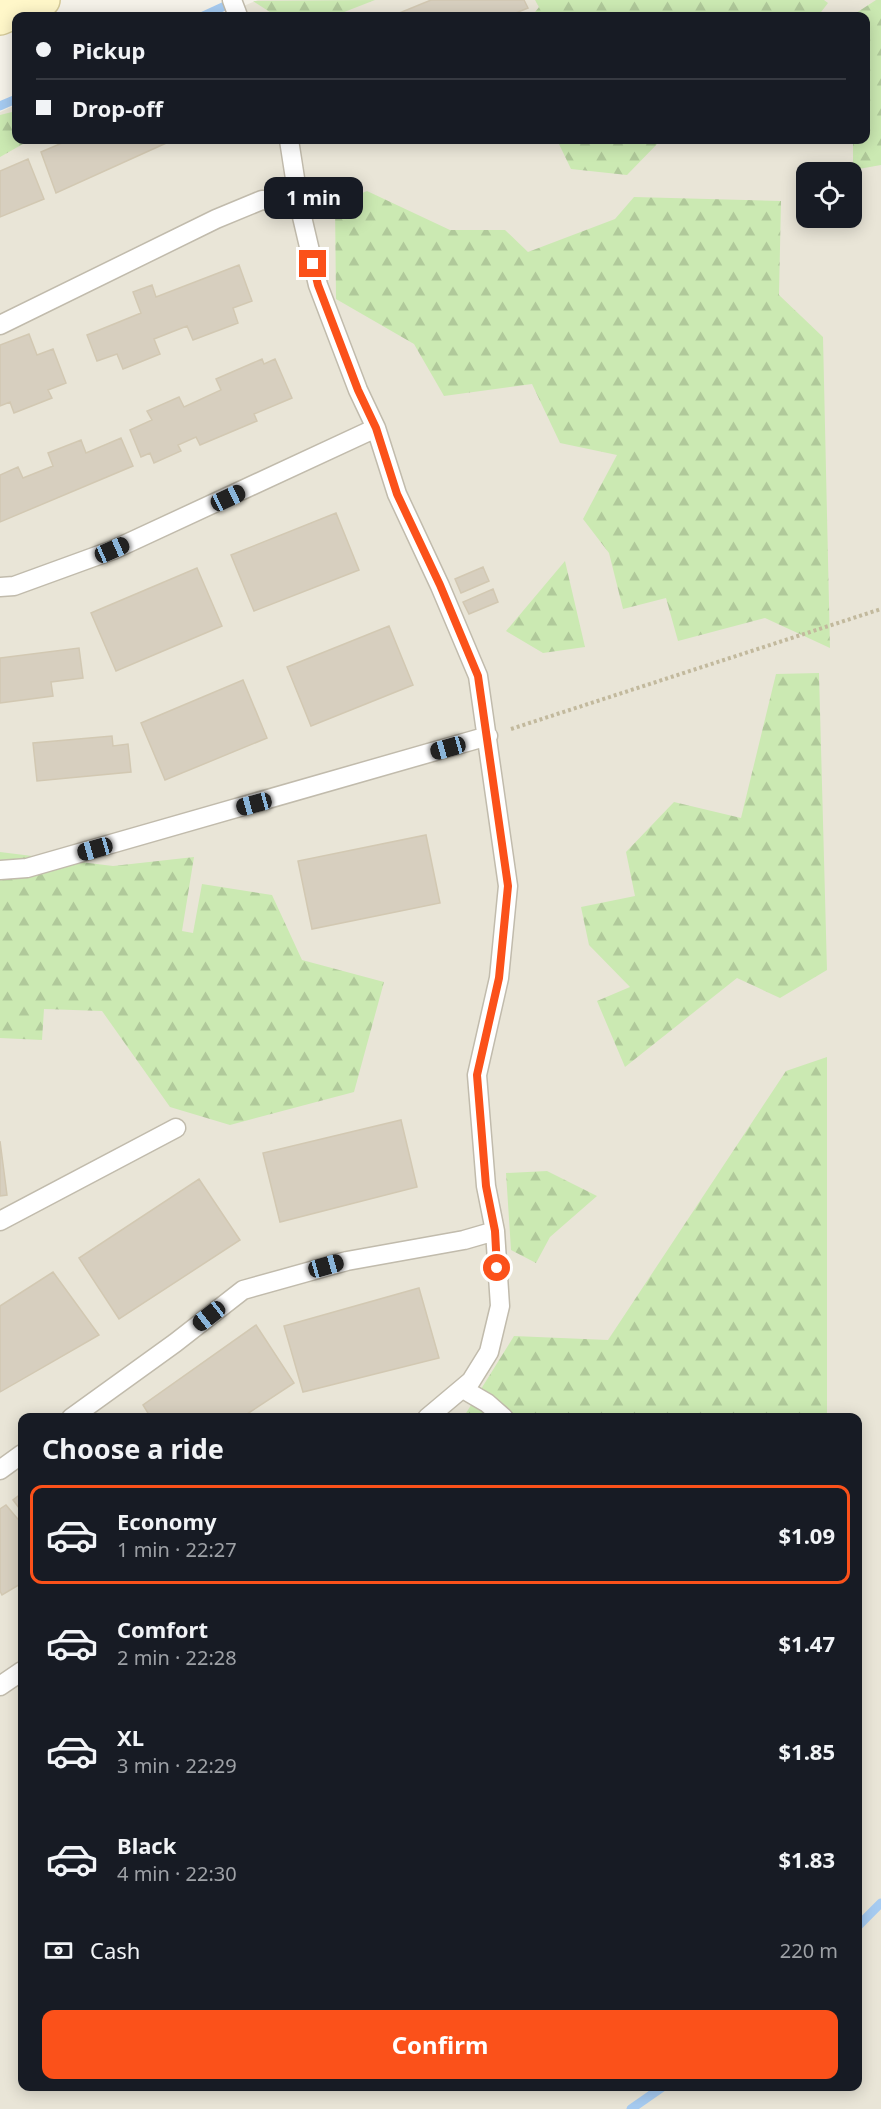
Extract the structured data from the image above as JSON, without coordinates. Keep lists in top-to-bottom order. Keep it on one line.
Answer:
{"page":{"banner":["Pickup","Drop-off"],"bubble":"1 min","heading":"Choose a ride","list":[{"name":"Economy","note":"1 min · 22:27","value":"$1.09"},{"name":"Comfort","note":"2 min · 22:28","value":"$1.47"},{"name":"XL","note":"3 min · 22:29","value":"$1.85"},{"name":"Black","note":"4 min · 22:30","value":"$1.83"}],"pay":["Cash","220 m"],"buttons":"Confirm"}}
